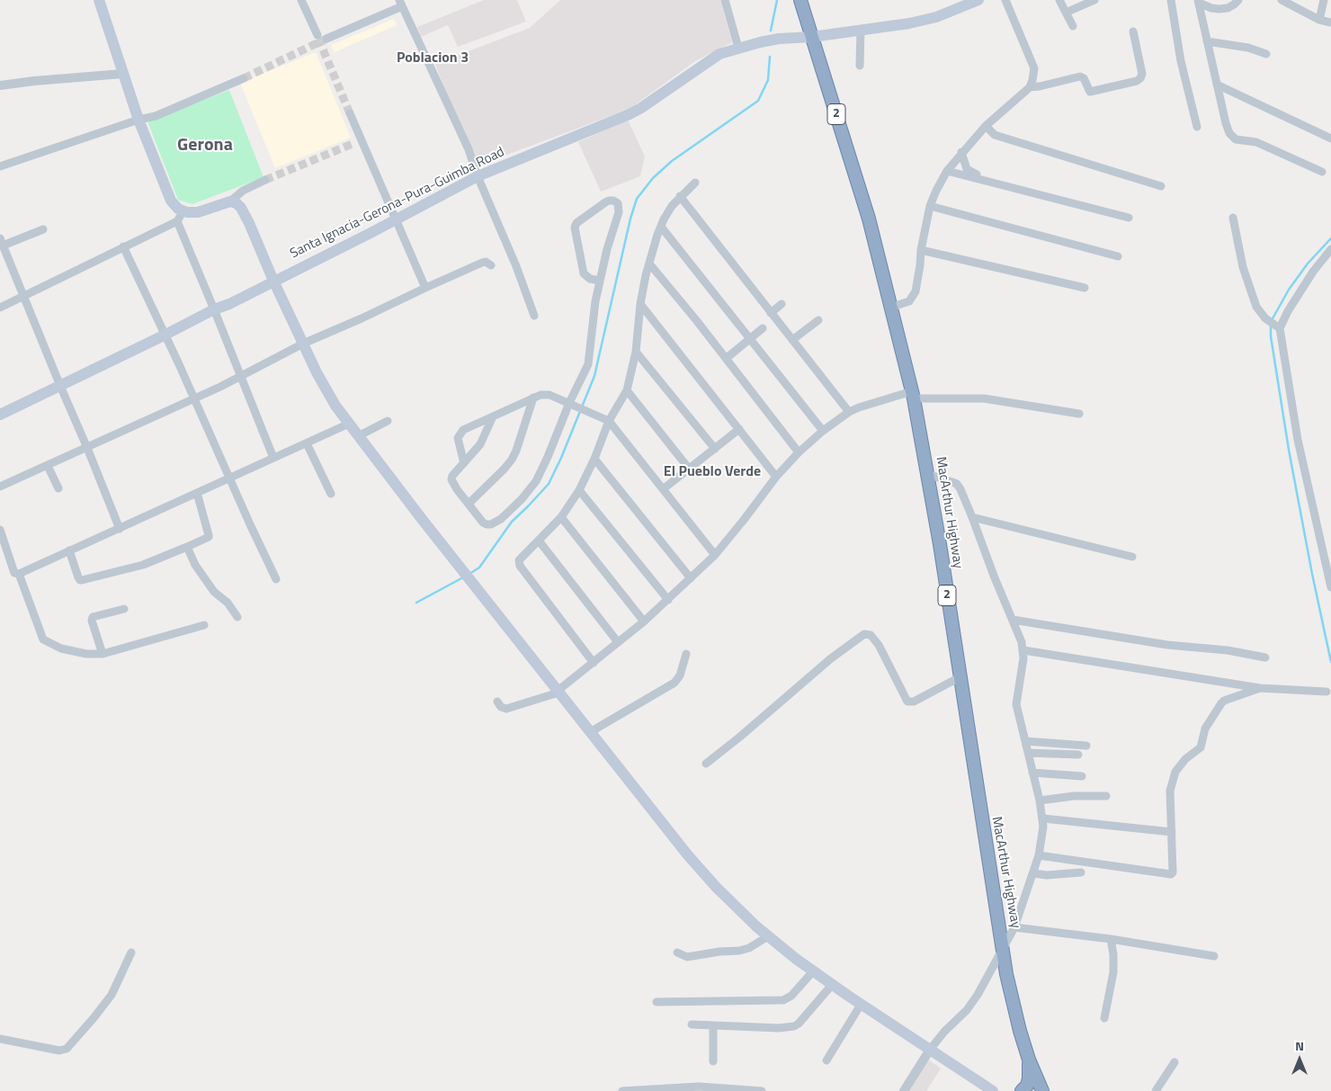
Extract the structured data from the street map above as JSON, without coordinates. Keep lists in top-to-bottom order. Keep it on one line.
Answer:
{"streets":{"highway":["2","MacArthur Highway"],"main road":["Santa Ignacia-Gerona-Pura-Guimba Road"]},"crossings":[["Santa Ignacia-Gerona-Pura-Guimba Road","MacArthur Highway"]],"districts":["Poblacion 3","Gerona","El Pueblo Verde"],"north":"top"}
